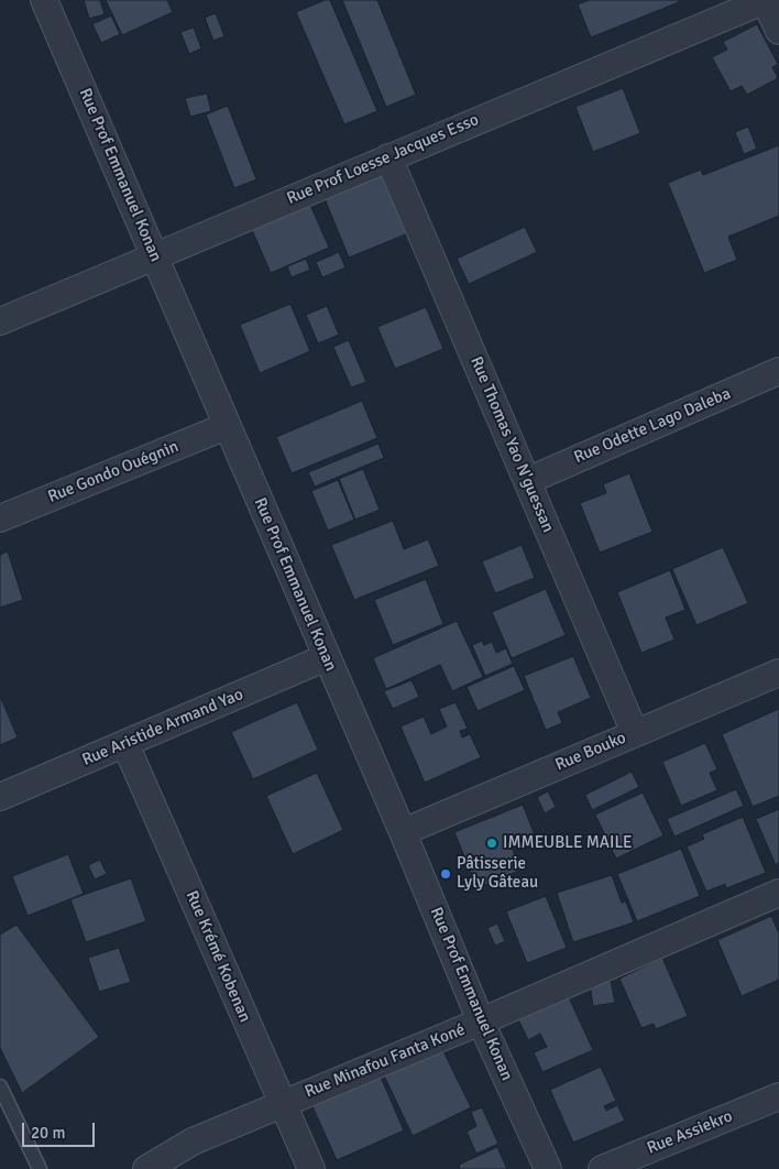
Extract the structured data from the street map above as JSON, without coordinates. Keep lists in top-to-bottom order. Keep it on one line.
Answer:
{"streets":{"street":["Rue Prof Loesse Jacques Esso","Rue Prof Emmanuel Konan","Rue Odette Lago Daleba","Rue Thomas Yao N'guessan","Rue Gondo Ouégnin","Rue Aristide Armand Yao","Rue Bouko","Rue Krémé Kobenan","Rue Minafou Fanta Koné","Rue Assiekro"]},"crossings":[["Rue Prof Loesse Jacques Esso","Rue Prof Emmanuel Konan"],["Rue Prof Loesse Jacques Esso","Rue Thomas Yao N'guessan"],["Rue Prof Emmanuel Konan","Rue Gondo Ouégnin"],["Rue Prof Emmanuel Konan","Rue Aristide Armand Yao"],["Rue Prof Emmanuel Konan","Rue Bouko"],["Rue Prof Emmanuel Konan","Rue Minafou Fanta Koné"],["Rue Odette Lago Daleba","Rue Thomas Yao N'guessan"],["Rue Thomas Yao N'guessan","Rue Bouko"],["Rue Aristide Armand Yao","Rue Krémé Kobenan"],["Rue Krémé Kobenan","Rue Minafou Fanta Koné"]],"places":["IMMEUBLE MAILE","Pâtisserie Lyly Gâteau"],"scale_bar":"20 m"}
